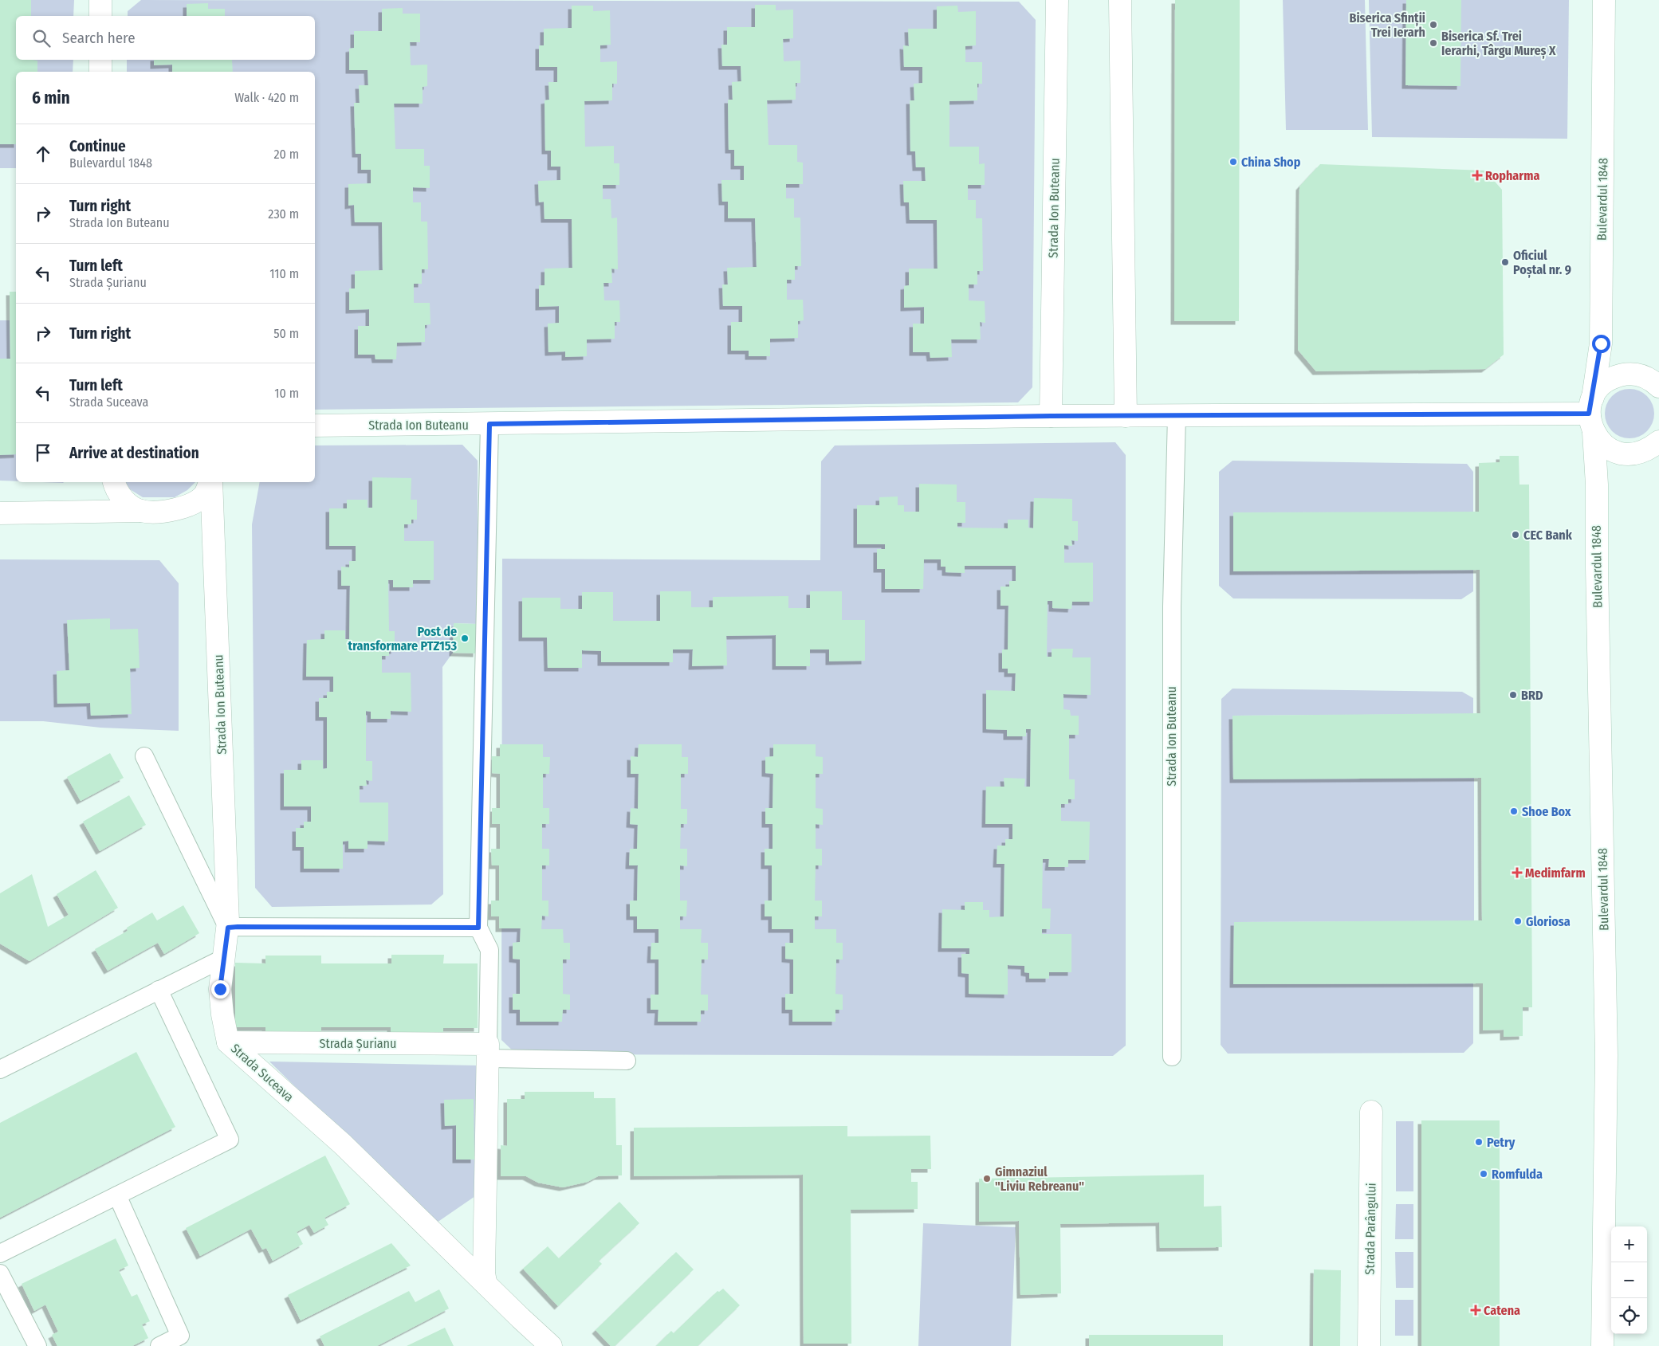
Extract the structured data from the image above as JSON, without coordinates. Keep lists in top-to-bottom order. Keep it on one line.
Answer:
{"streets":{"street":["Bulevardul 1848","Strada Ion Buteanu","Strada Șurianu","Strada Suceava","Strada Parângului"]},"crossings":[["Bulevardul 1848","Strada Ion Buteanu"],["Strada Ion Buteanu","Strada Suceava"],["Strada Șurianu","Strada Suceava"]],"places":{"other":["Biserica Sfinții Trei Ierarh","Biserica Sf. Trei Ierarhi, Târgu Mureș X","China Shop","Oficiul Poștal nr. 9","CEC Bank","Post de transformare PTZ153","BRD","Shoe Box","Gloriosa","Petry","Romfulda","Gimnaziul \"Liviu Rebreanu\""],"health":["Ropharma","Medimfarm","Catena"]},"page":{"search":"Search here","heading":["6 min","Walk · 420 m"],"list":[["Continue","Bulevardul 1848","20 m"],["Turn right","Strada Ion Buteanu","230 m"],["Turn left","Strada Șurianu","110 m"],["Turn right","50 m"],["Turn left","Strada Suceava","10 m"],"Arrive at destination"],"map_buttons":["+","−"]}}
